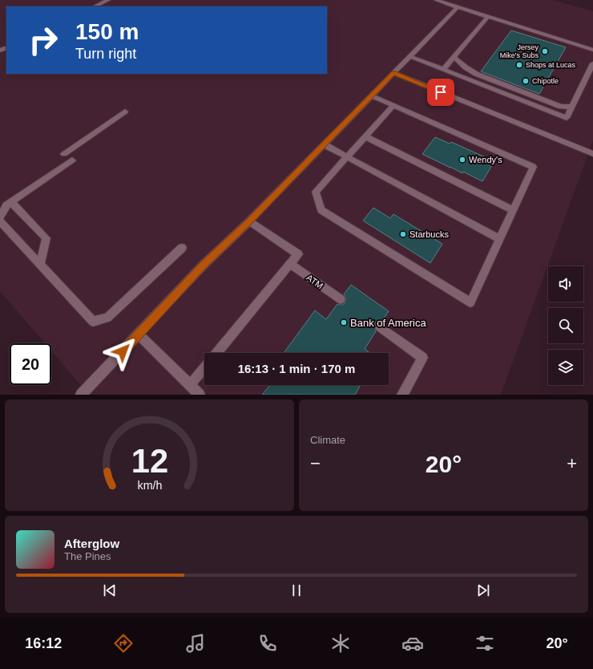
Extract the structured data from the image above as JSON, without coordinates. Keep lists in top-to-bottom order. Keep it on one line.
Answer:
{"streets":{"lane":["ATM"]},"places":["Jersey Mike's Subs","Shops at Lucas","Chipotle","Wendy's","Starbucks","Bank of America"],"page":{"turn":["150 m","Turn right"],"limit":"20","trip":"16:13 · 1 min · 170 m","tile":"Climate","heat":["−","20°","+"],"song":["Afterglow","The Pines"],"tabs":["16:12","20°"],"gauge":["12","km/h"]}}
